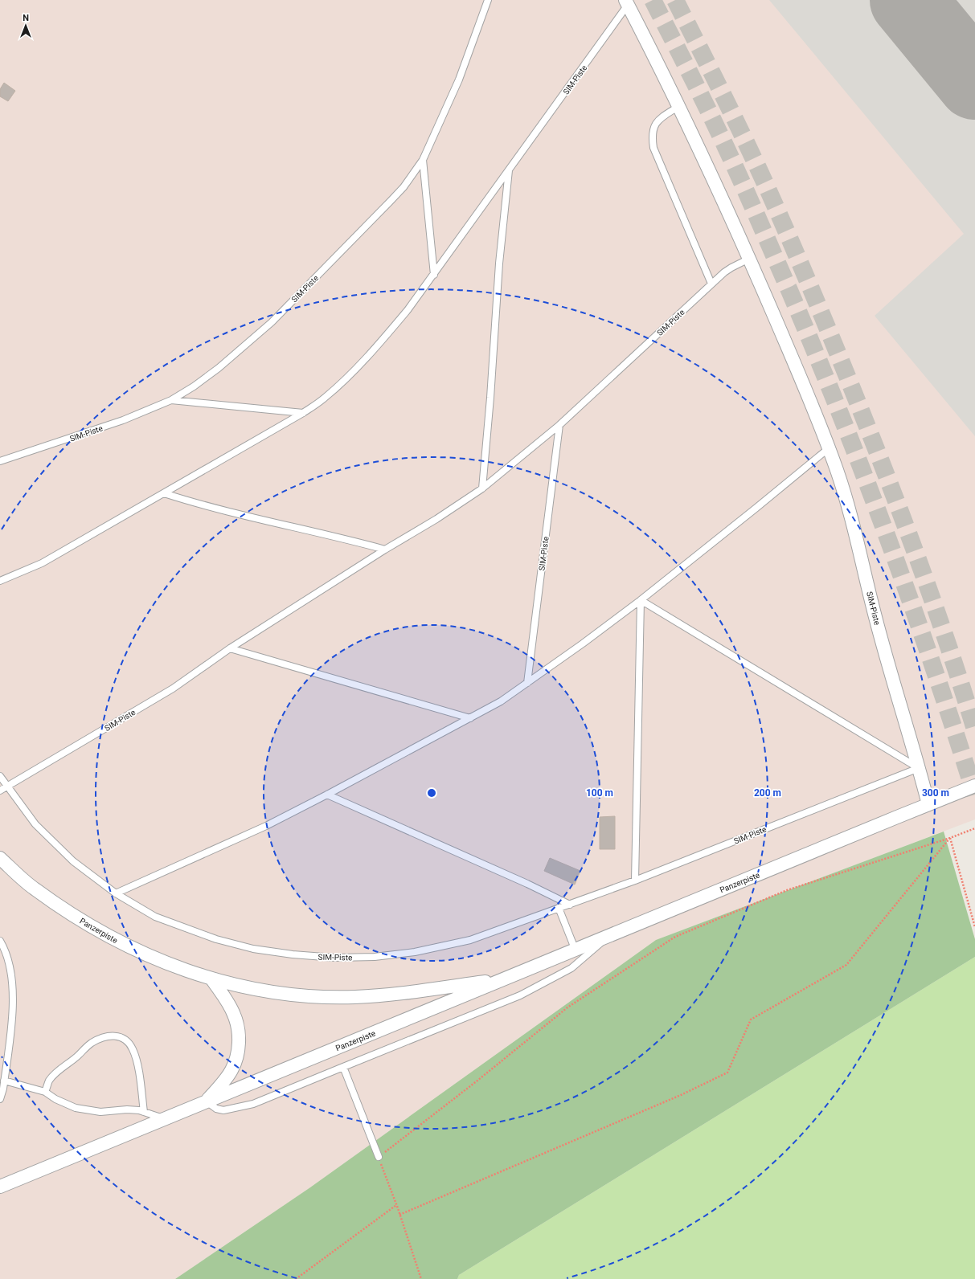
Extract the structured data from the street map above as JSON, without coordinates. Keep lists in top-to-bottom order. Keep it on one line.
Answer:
{"streets":{"street":["SIM-Piste","Panzerpiste"]},"crossings":[["SIM-Piste","Panzerpiste"]],"north":"top","rings":["100 m","200 m","300 m"]}
